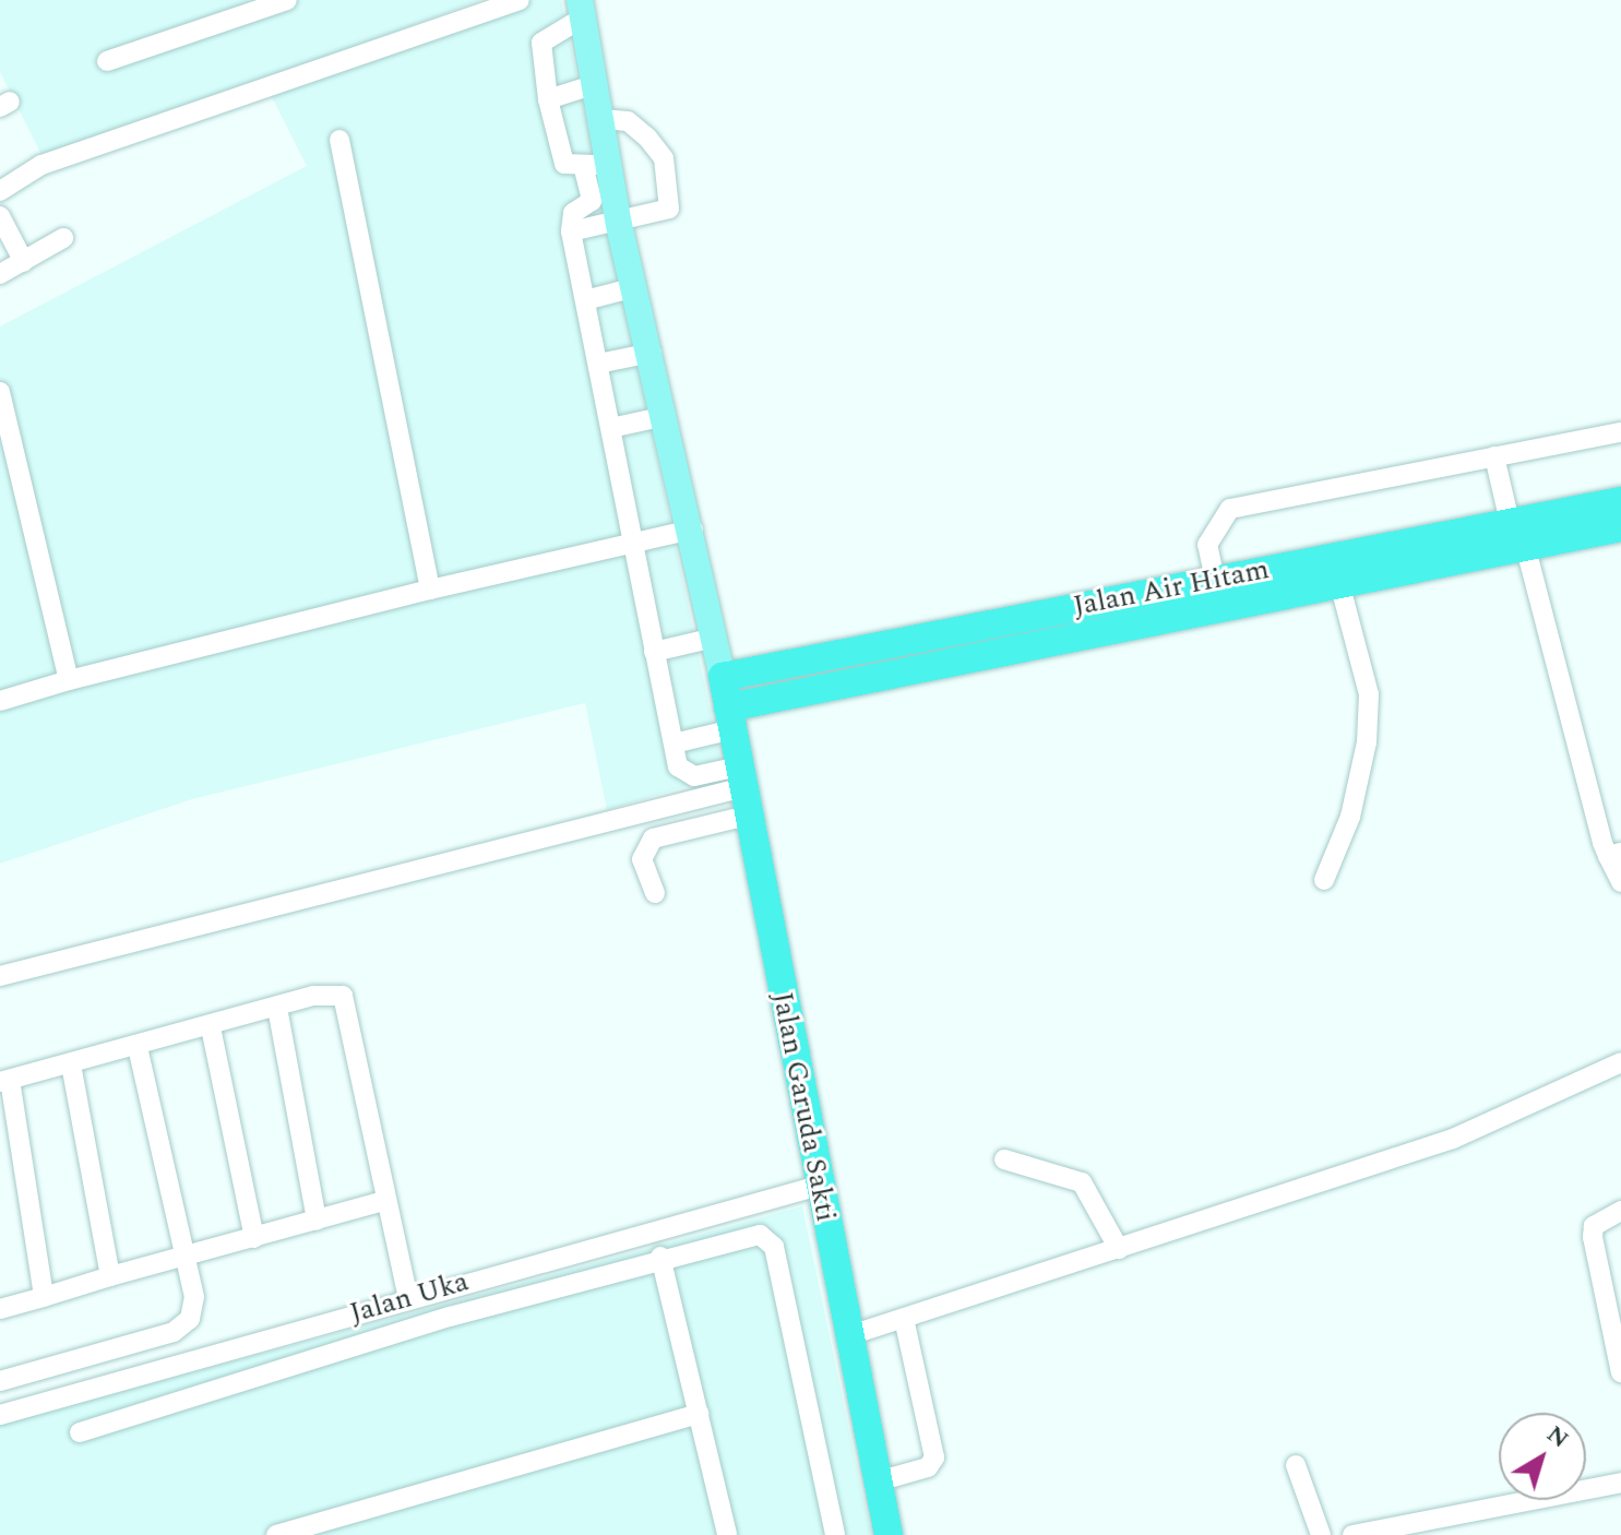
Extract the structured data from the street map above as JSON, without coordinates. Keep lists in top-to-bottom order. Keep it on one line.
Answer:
{"streets":{"highway":["Jalan Air Hitam","Jalan Garuda Sakti"],"street":["Jalan Uka"]},"crossings":[["Jalan Air Hitam","Jalan Garuda Sakti"],["Jalan Garuda Sakti","Jalan Uka"]],"north":"top right"}
